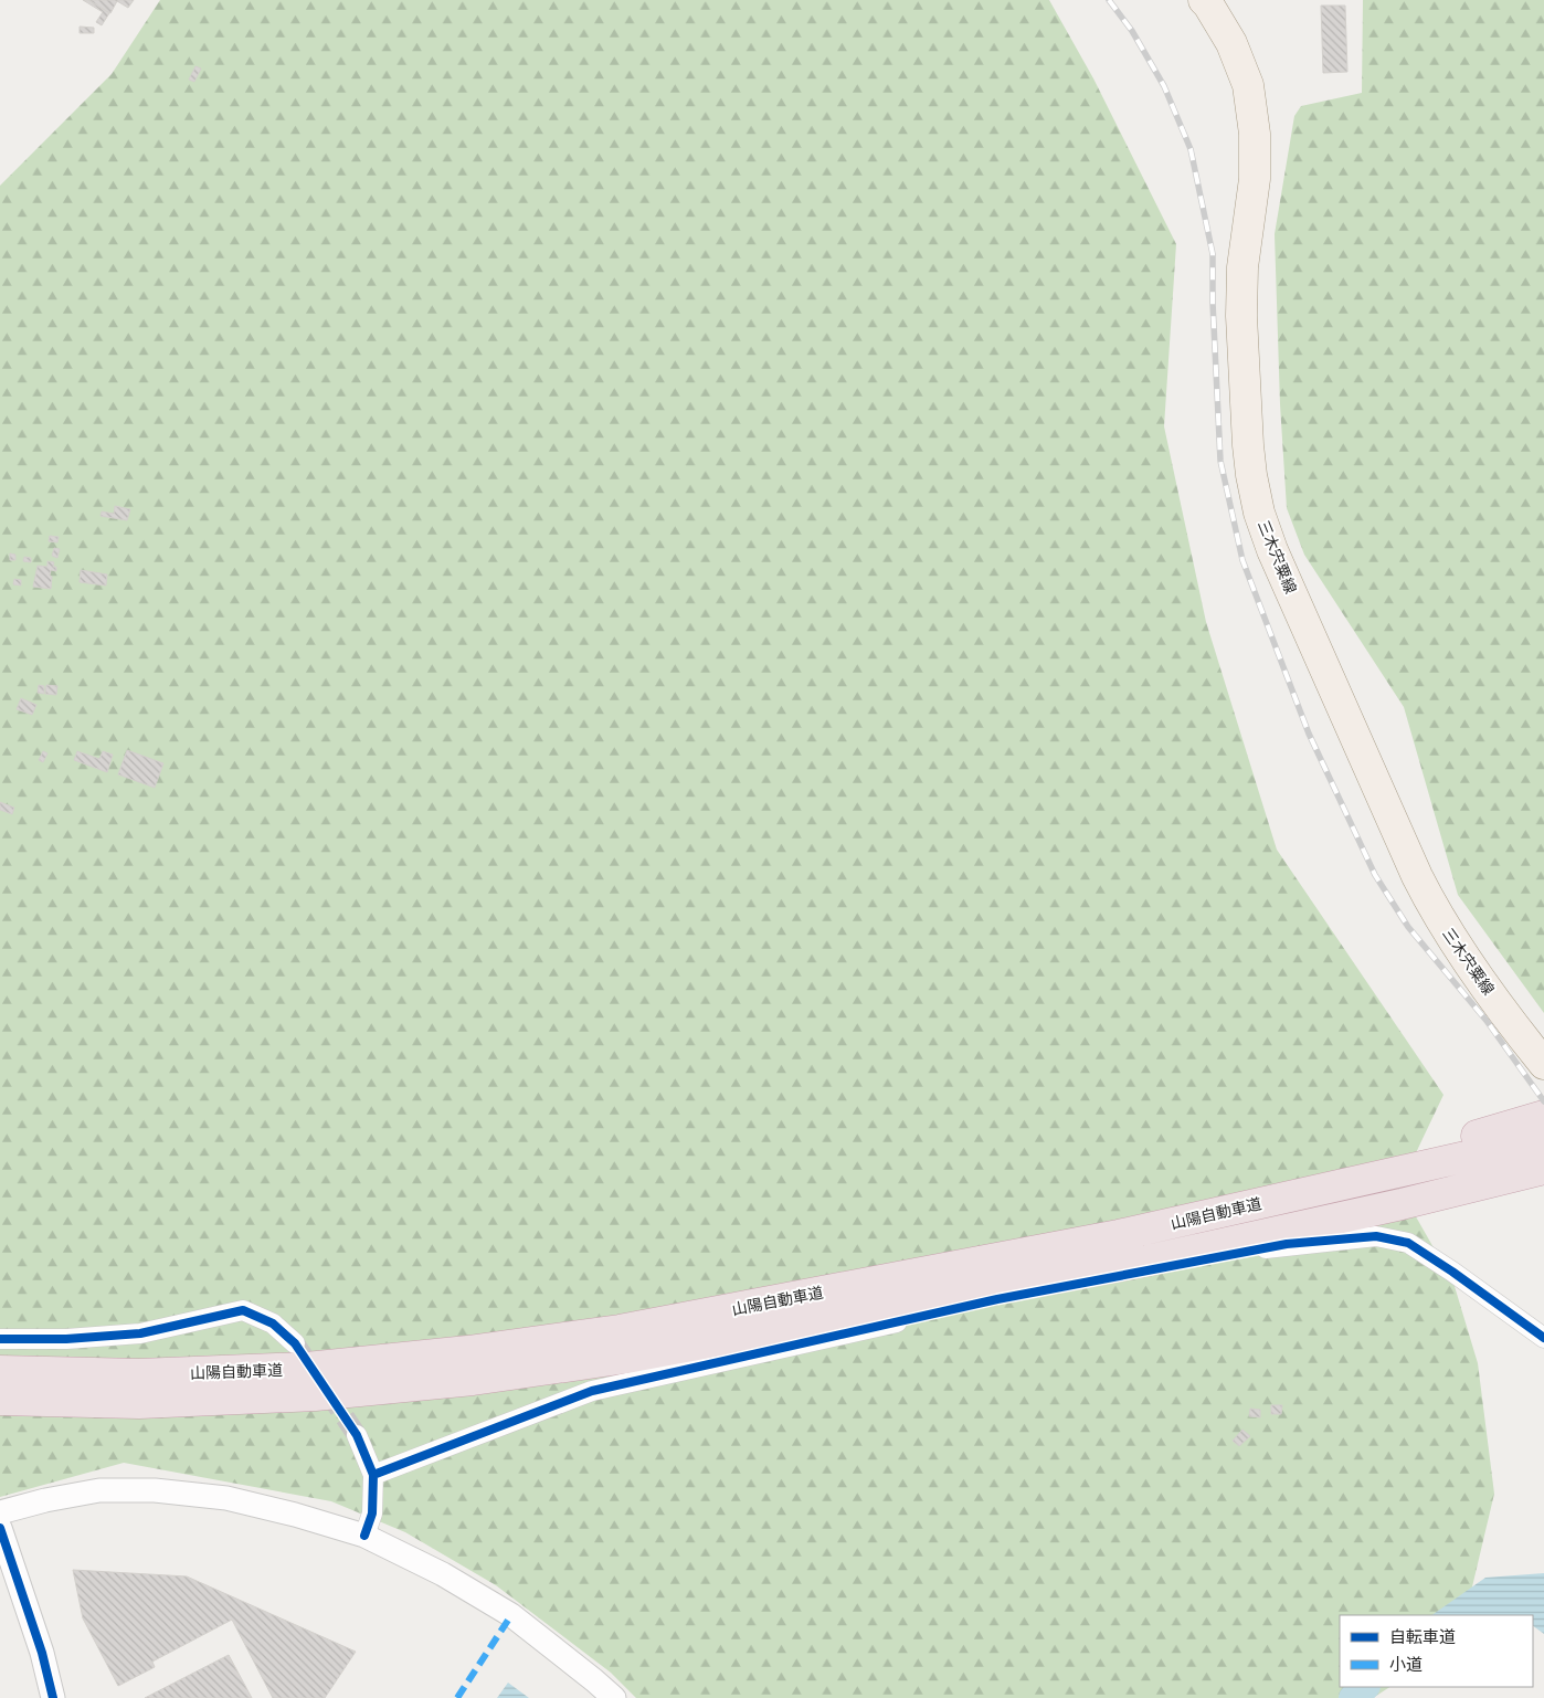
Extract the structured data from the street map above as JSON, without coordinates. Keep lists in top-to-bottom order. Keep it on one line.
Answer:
{"streets":{"highway":["山陽自動車道"],"main road":["三木宍粟線"]},"legend":["自転車道","小道"]}
